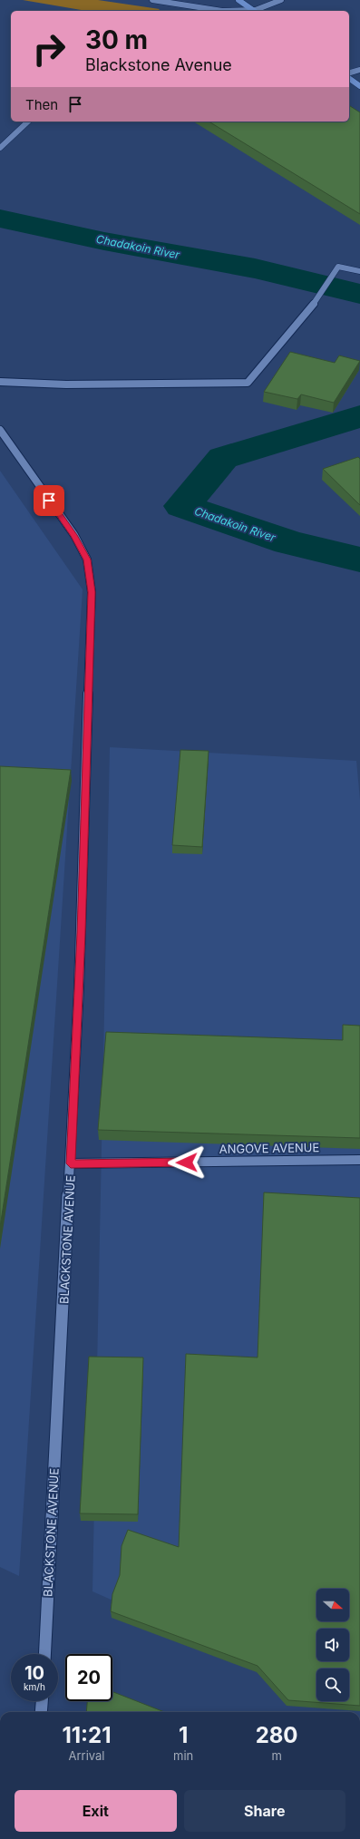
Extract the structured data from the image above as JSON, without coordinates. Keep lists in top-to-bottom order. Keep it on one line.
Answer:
{"streets":{"street":["ANGOVE AVENUE","BLACKSTONE AVENUE"]},"crossings":[["ANGOVE AVENUE","BLACKSTONE AVENUE"]],"water":["Chadakoin River"],"north":"right","page":{"turn":["30 m","Blackstone Avenue"],"then":"Then","speed":"10 km/h","limit":"20","eta":["11:21","Arrival","1","min","280","m"],"buttons":["Exit","Share"]}}
